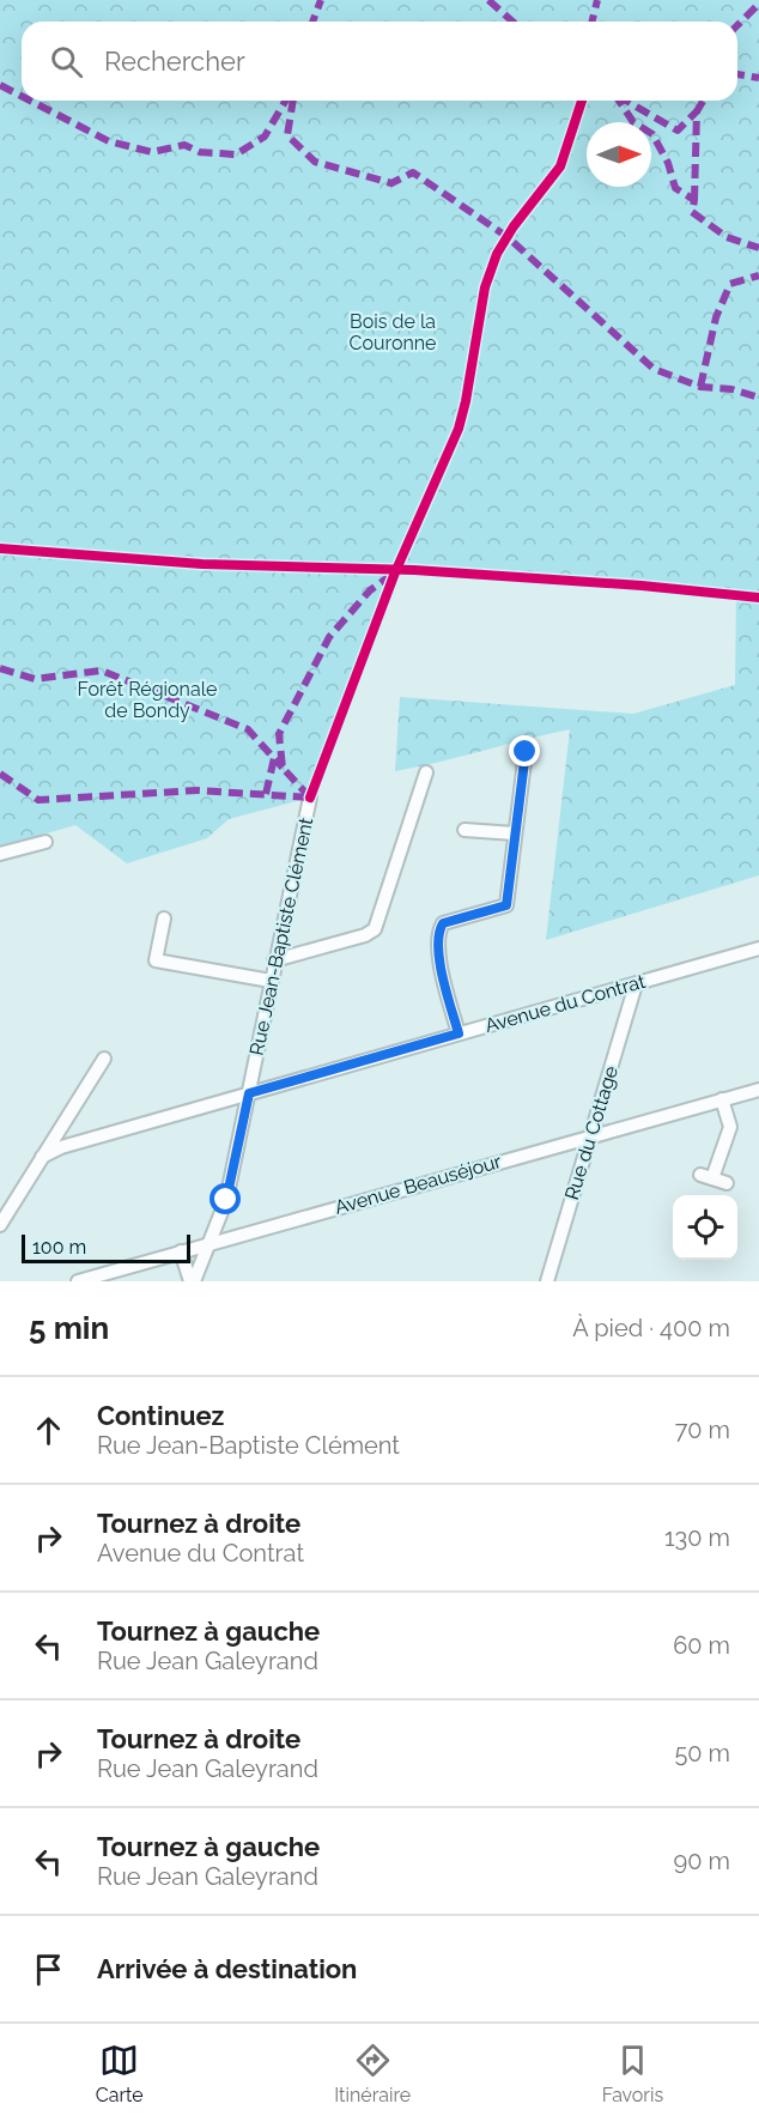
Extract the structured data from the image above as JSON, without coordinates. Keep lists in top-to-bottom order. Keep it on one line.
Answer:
{"streets":{"street":["Rue Jean-Baptiste Clément","Avenue du Contrat","Rue du Cottage","Avenue Beauséjour"]},"crossings":[["Rue Jean-Baptiste Clément","Avenue du Contrat"],["Rue Jean-Baptiste Clément","Avenue Beauséjour"],["Avenue du Contrat","Rue du Cottage"],["Rue du Cottage","Avenue Beauséjour"]],"parks":["Bois de la Couronne","Forêt Régionale de Bondy"],"scale_bar":"100 m","north":"right","page":{"search":"Rechercher","scale":"100 m","heading":["5 min","À pied · 400 m"],"list":[["Continuez","Rue Jean-Baptiste Clément","70 m"],["Tournez à droite","Avenue du Contrat","130 m"],["Tournez à gauche","Rue Jean Galeyrand","60 m"],["Tournez à droite","Rue Jean Galeyrand","50 m"],["Tournez à gauche","Rue Jean Galeyrand","90 m"],"Arrivée à destination"],"nav":["Carte","Itinéraire","Favoris"]}}
